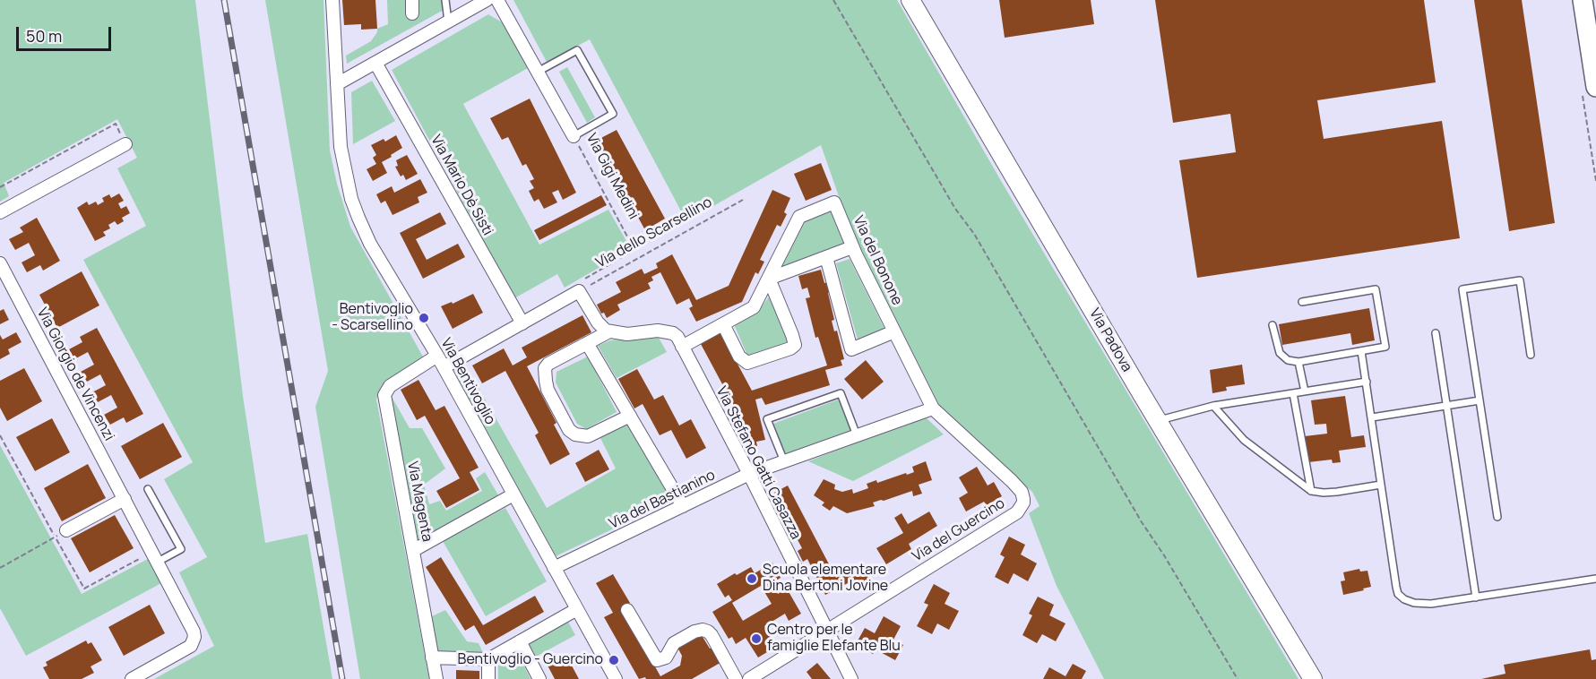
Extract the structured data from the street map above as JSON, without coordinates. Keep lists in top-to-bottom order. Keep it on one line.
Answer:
{"streets":{"main road":["Via Padova"],"street":["Via Gigi Medini","Via Mario Dè Sisti","Via del Bonone","Via Giorgio de Vincenzi","Via Bentivoglio","Via Stefano Gatti Casazza","Via del Bastianino","Via Magenta","Via del Guercino"],"path":["Via dello Scarsellino"]},"crossings":[["Via Gigi Medini","Via dello Scarsellino"],["Via del Bonone","Via del Bastianino"],["Via del Bonone","Via del Guercino"],["Via Bentivoglio","Via del Bastianino"],["Via Bentivoglio","Via Magenta"],["Via Stefano Gatti Casazza","Via del Bastianino"],["Via Stefano Gatti Casazza","Via del Guercino"]],"places":["Bentivoglio - Scarsellino","Scuola elementare Dina Bertoni Jovine","Centro per le famiglie Elefante Blu","Bentivoglio - Guercino"],"scale_bar":"50 m"}
